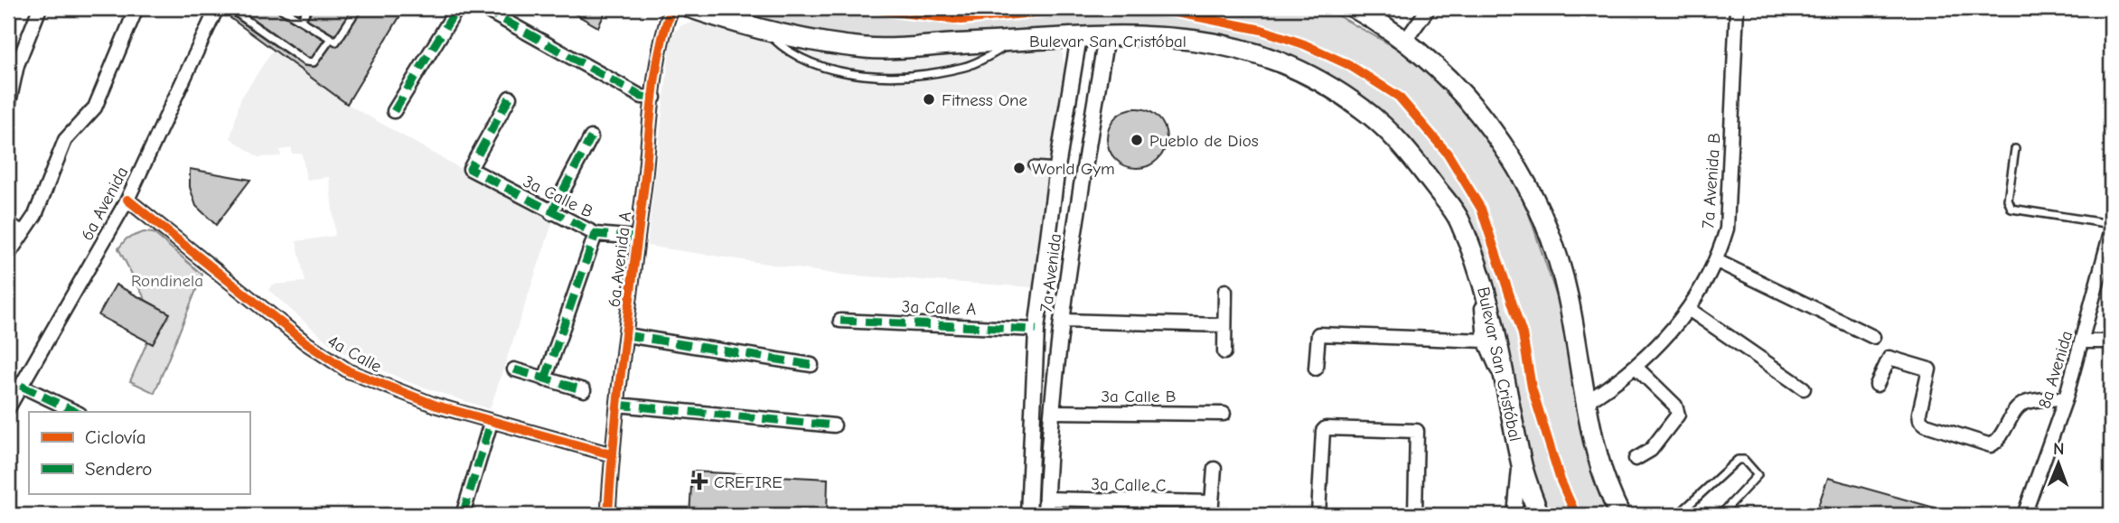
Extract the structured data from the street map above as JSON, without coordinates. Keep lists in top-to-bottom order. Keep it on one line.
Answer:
{"streets":{"main road":["Bulevar San Cristóbal"],"street":["7a Avenida B","3a Calle B","6a Avenida","6a Avenida A","7a Avenida","3a Calle A","4a Calle","8a Avenida","3a Calle C"]},"crossings":[["Bulevar San Cristóbal","7a Avenida"],["3a Calle B","6a Avenida A"],["3a Calle B","7a Avenida"],["6a Avenida","4a Calle"],["6a Avenida A","4a Calle"],["7a Avenida","3a Calle A"],["7a Avenida","3a Calle C"]],"parks":["Rondinela"],"places":{"other":["Fitness One","Pueblo de Dios","World Gym"],"health":["CREFIRE"]},"legend":["Ciclovía","Sendero"],"north":"top"}
